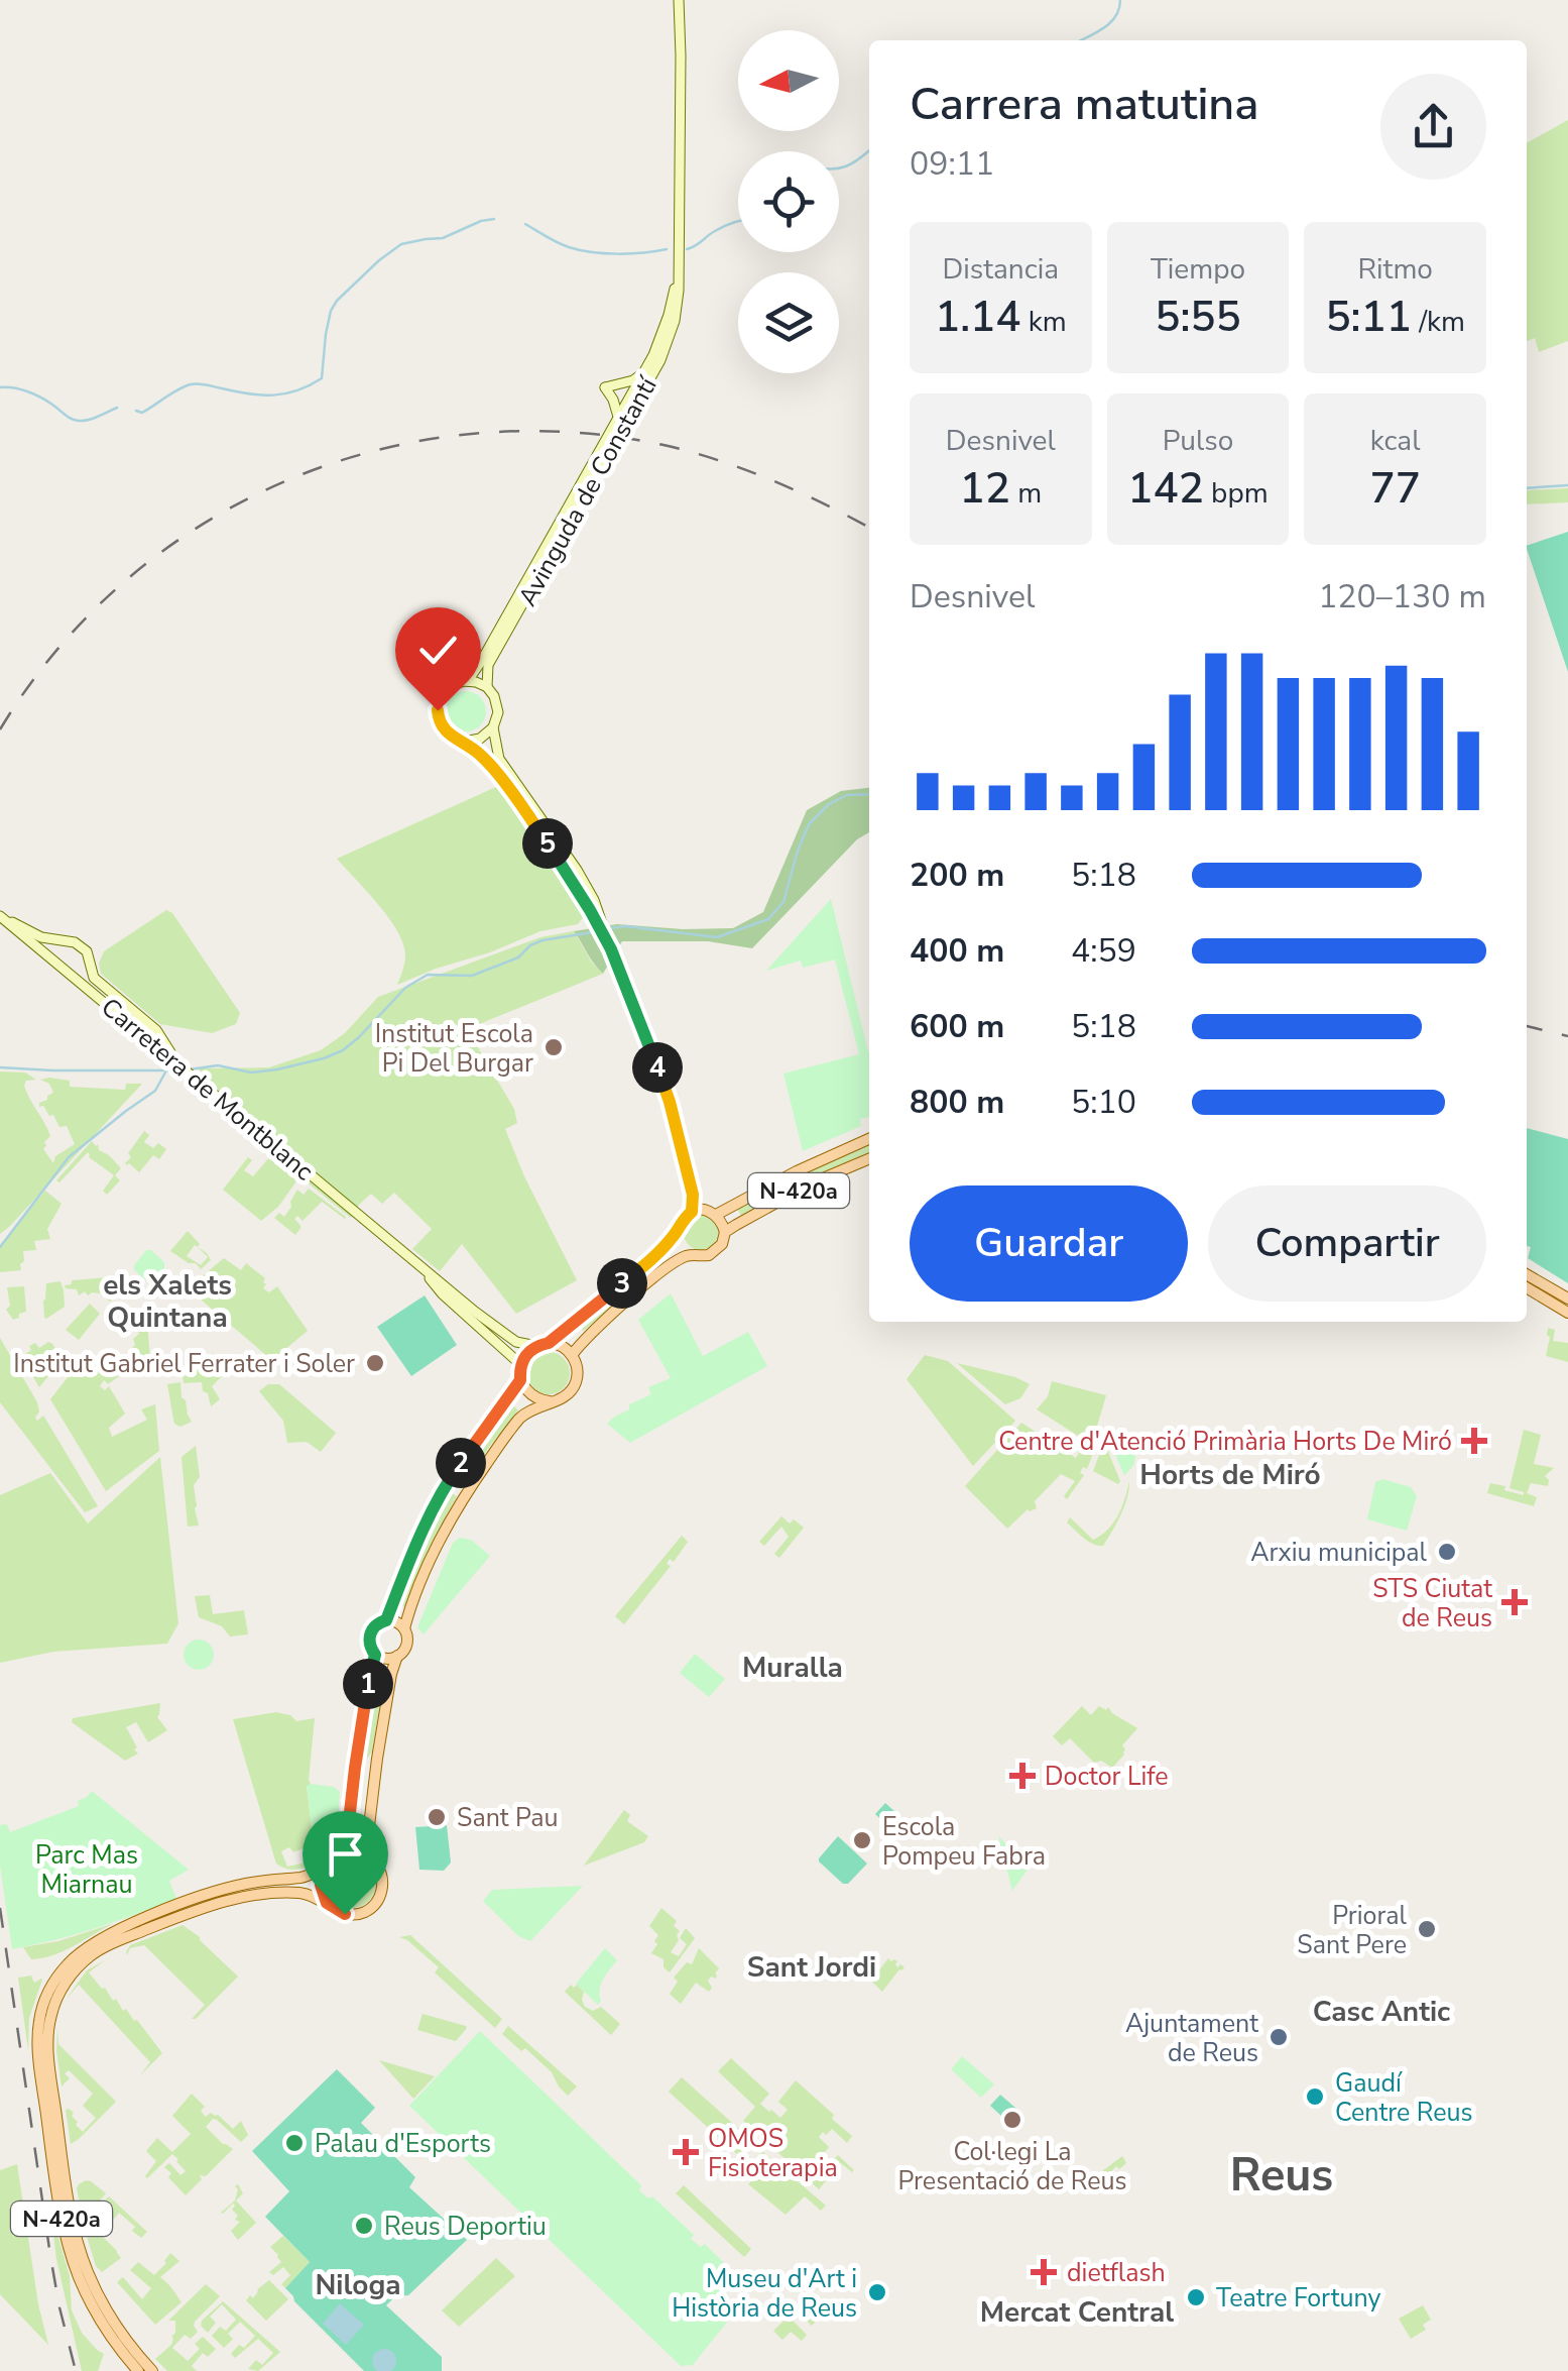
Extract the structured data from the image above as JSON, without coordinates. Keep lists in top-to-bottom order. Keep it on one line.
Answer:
{"streets":{"main road":["Avinguda de Constantí","Carretera de Montblanc","N-420a"]},"districts":["els Xalets Quintana","Horts de Miró","Muralla","Sant Jordi","Casc Antic","Reus","Niloga","Mercat Central"],"parks":["Parc Mas Miarnau"],"places":{"other":["Institut Escola Pi Del Burgar","Institut Gabriel Ferrater i Soler","Arxiu municipal","Sant Pau","Escola Pompeu Fabra","Prioral Sant Pere","Ajuntament de Reus","Gaudí Centre Reus","Col·legi La Presentació de Reus","Palau d'Esports","Reus Deportiu","Museu d'Art i Història de Reus","Teatre Fortuny"],"health":["Centre d'Atenció Primària Horts De Miró","STS Ciutat de Reus","Doctor Life","OMOS Fisioterapia","dietflash"]},"north":"left","page":{"heading":["Carrera matutina","09:11"],"stats":[["Distancia","1.14 km"],["Tiempo","5:55"],["Ritmo","5:11 /km"],["Desnivel","12 m"],["Pulso","142 bpm"],["kcal","77"]],"chart":["Desnivel","120–130 m"],"pins":["5","4","3","2","1"],"list":[{"name":"200 m","note":"5:18"},{"name":"400 m","note":"4:59"},{"name":"600 m","note":"5:18"},{"name":"800 m","note":"5:10"}],"buttons":["Guardar","Compartir"]}}
